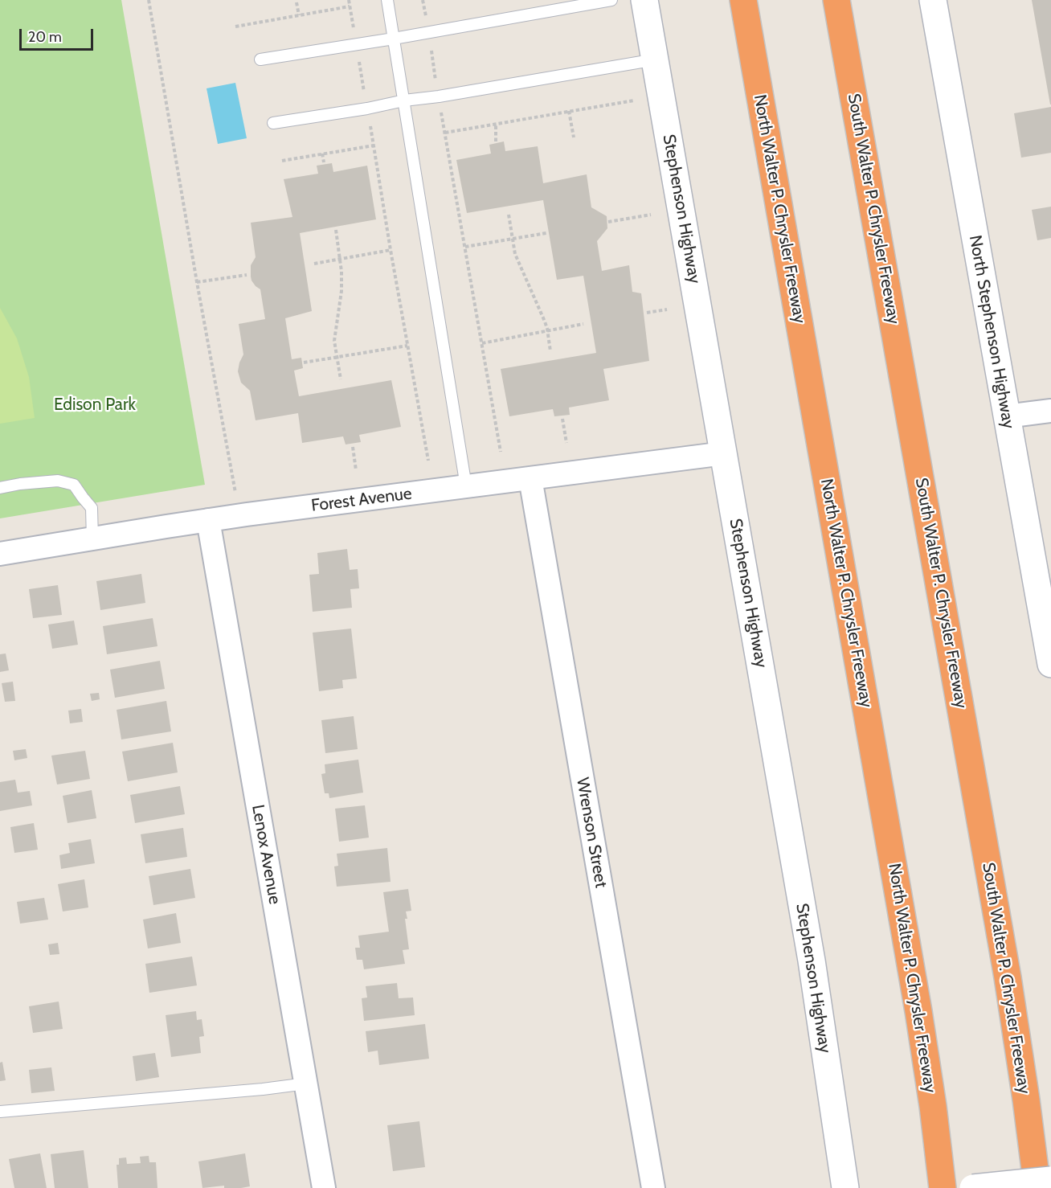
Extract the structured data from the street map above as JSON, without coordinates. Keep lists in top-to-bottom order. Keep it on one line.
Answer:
{"streets":{"highway":["North Walter P. Chrysler Freeway","South Walter P. Chrysler Freeway"],"main road":["Stephenson Highway","North Stephenson Highway"],"street":["Forest Avenue","Wrenson Street","Lenox Avenue"]},"crossings":[["Stephenson Highway","Forest Avenue"],["Forest Avenue","Wrenson Street"],["Forest Avenue","Lenox Avenue"]],"parks":["Edison Park"],"scale_bar":"20 m"}
